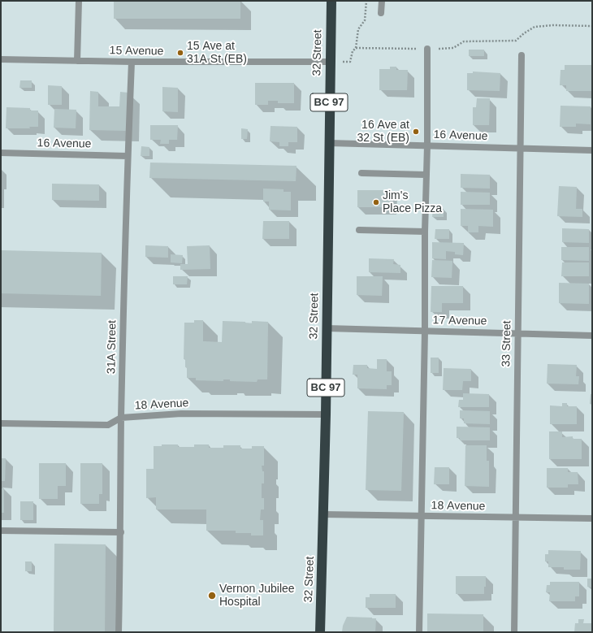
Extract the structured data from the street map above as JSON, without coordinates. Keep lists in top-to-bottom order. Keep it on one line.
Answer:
{"streets":{"highway":["32 Street","BC 97"],"street":["15 Avenue","16 Avenue","17 Avenue","33 Street","31A Street","18 Avenue"]},"crossings":[["15 Avenue","32 Street"],["15 Avenue","31A Street"],["32 Street","16 Avenue"],["32 Street","17 Avenue"],["32 Street","18 Avenue"],["16 Avenue","33 Street"],["16 Avenue","31A Street"],["17 Avenue","33 Street"],["33 Street","18 Avenue"],["31A Street","18 Avenue"]],"places":["15 Ave at 31A St (EB)","16 Ave at 32 St (EB)","Jim's Place Pizza","Vernon Jubilee Hospital"]}
